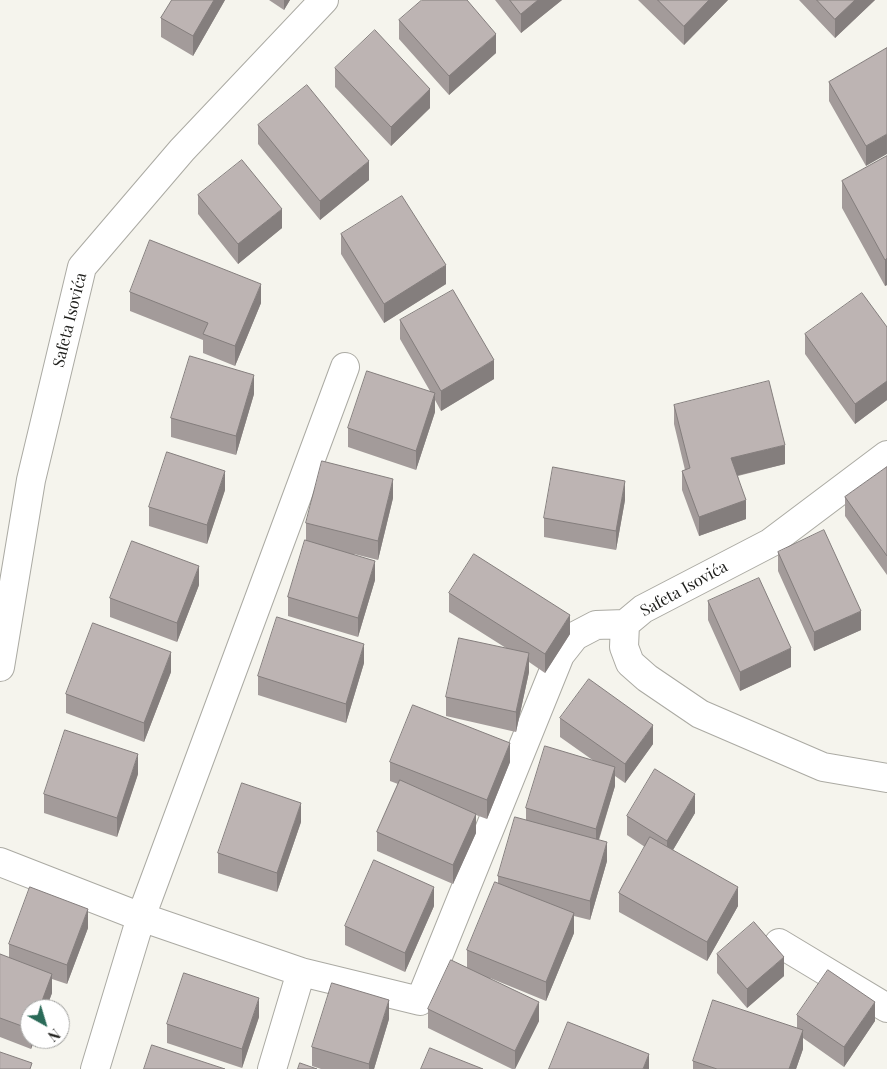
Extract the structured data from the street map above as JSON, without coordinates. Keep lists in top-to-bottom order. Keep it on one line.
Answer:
{"streets":{"street":["Safeta Isovića"]},"north":"bottom right"}
